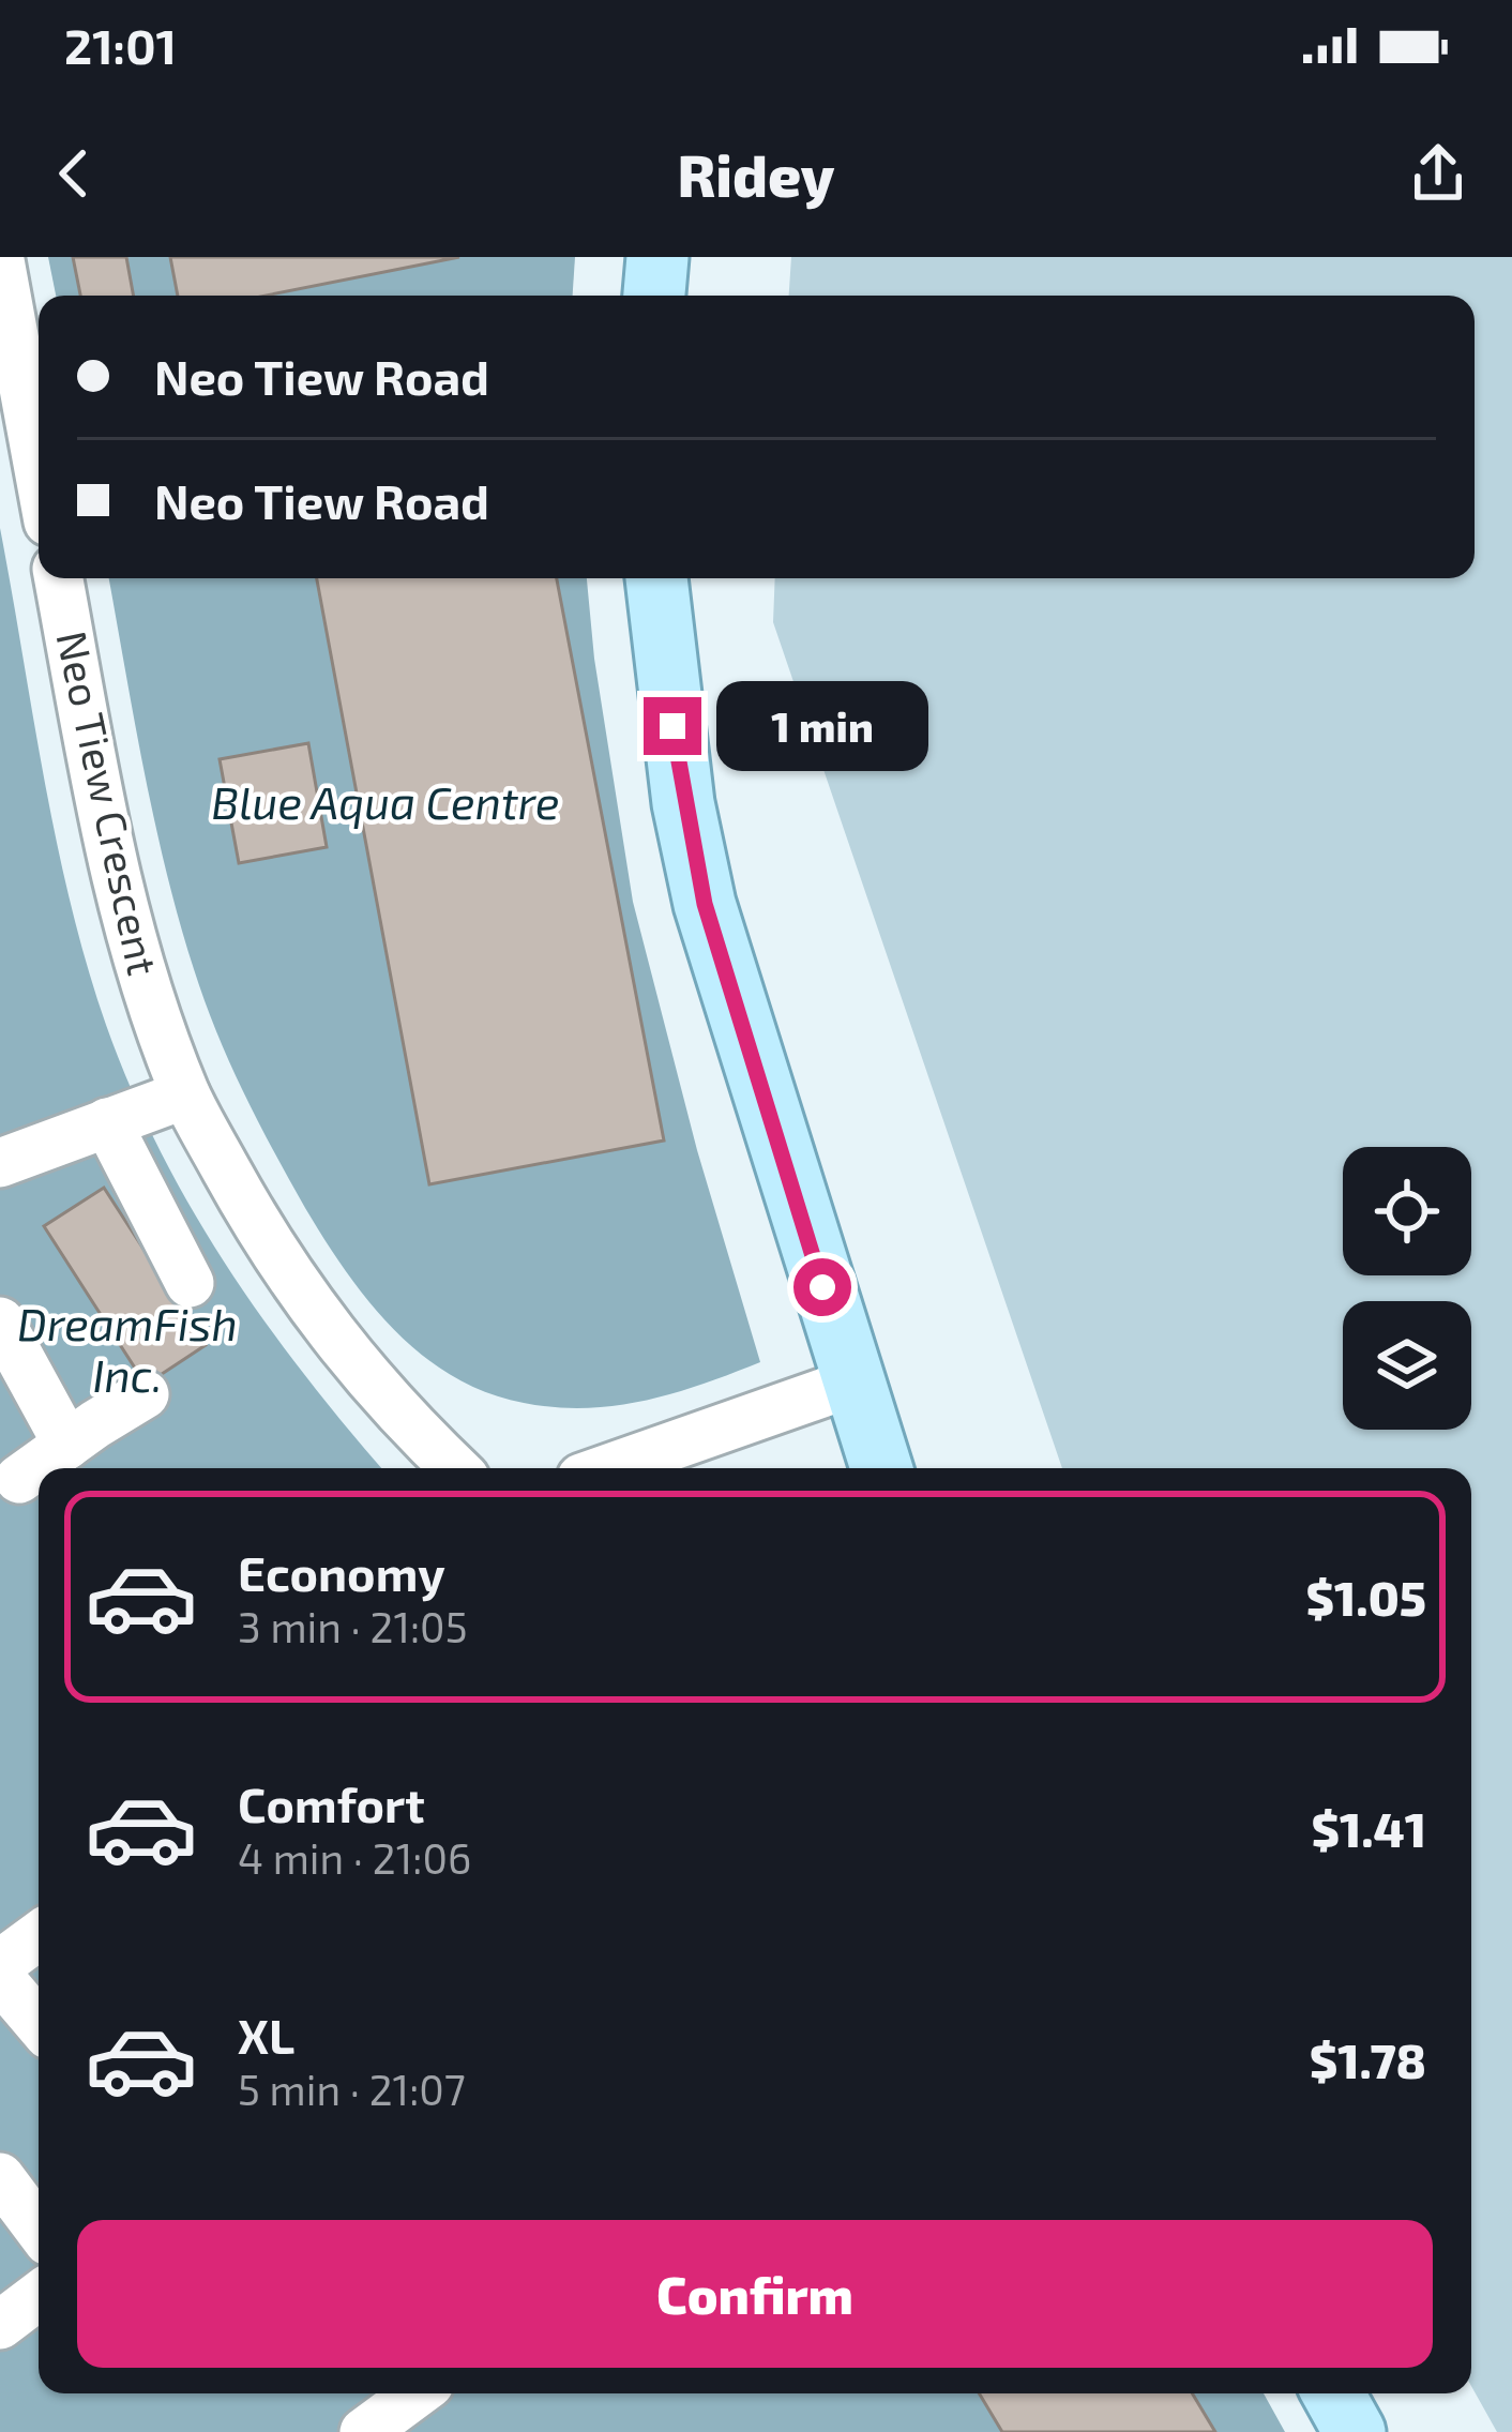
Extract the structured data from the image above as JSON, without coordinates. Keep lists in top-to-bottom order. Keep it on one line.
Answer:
{"streets":{"street":["Neo Tiew Crescent"]},"water":["Blue Aqua Centre","DreamFish Inc."],"page":{"status":"21:01","header":"Ridey","banner":["Neo Tiew Road","Neo Tiew Road"],"bubble":"1 min","list":[{"name":"Economy","note":"3 min · 21:05","value":"$1.05"},{"name":"Comfort","note":"4 min · 21:06","value":"$1.41"},{"name":"XL","note":"5 min · 21:07","value":"$1.78"}],"buttons":"Confirm"}}
